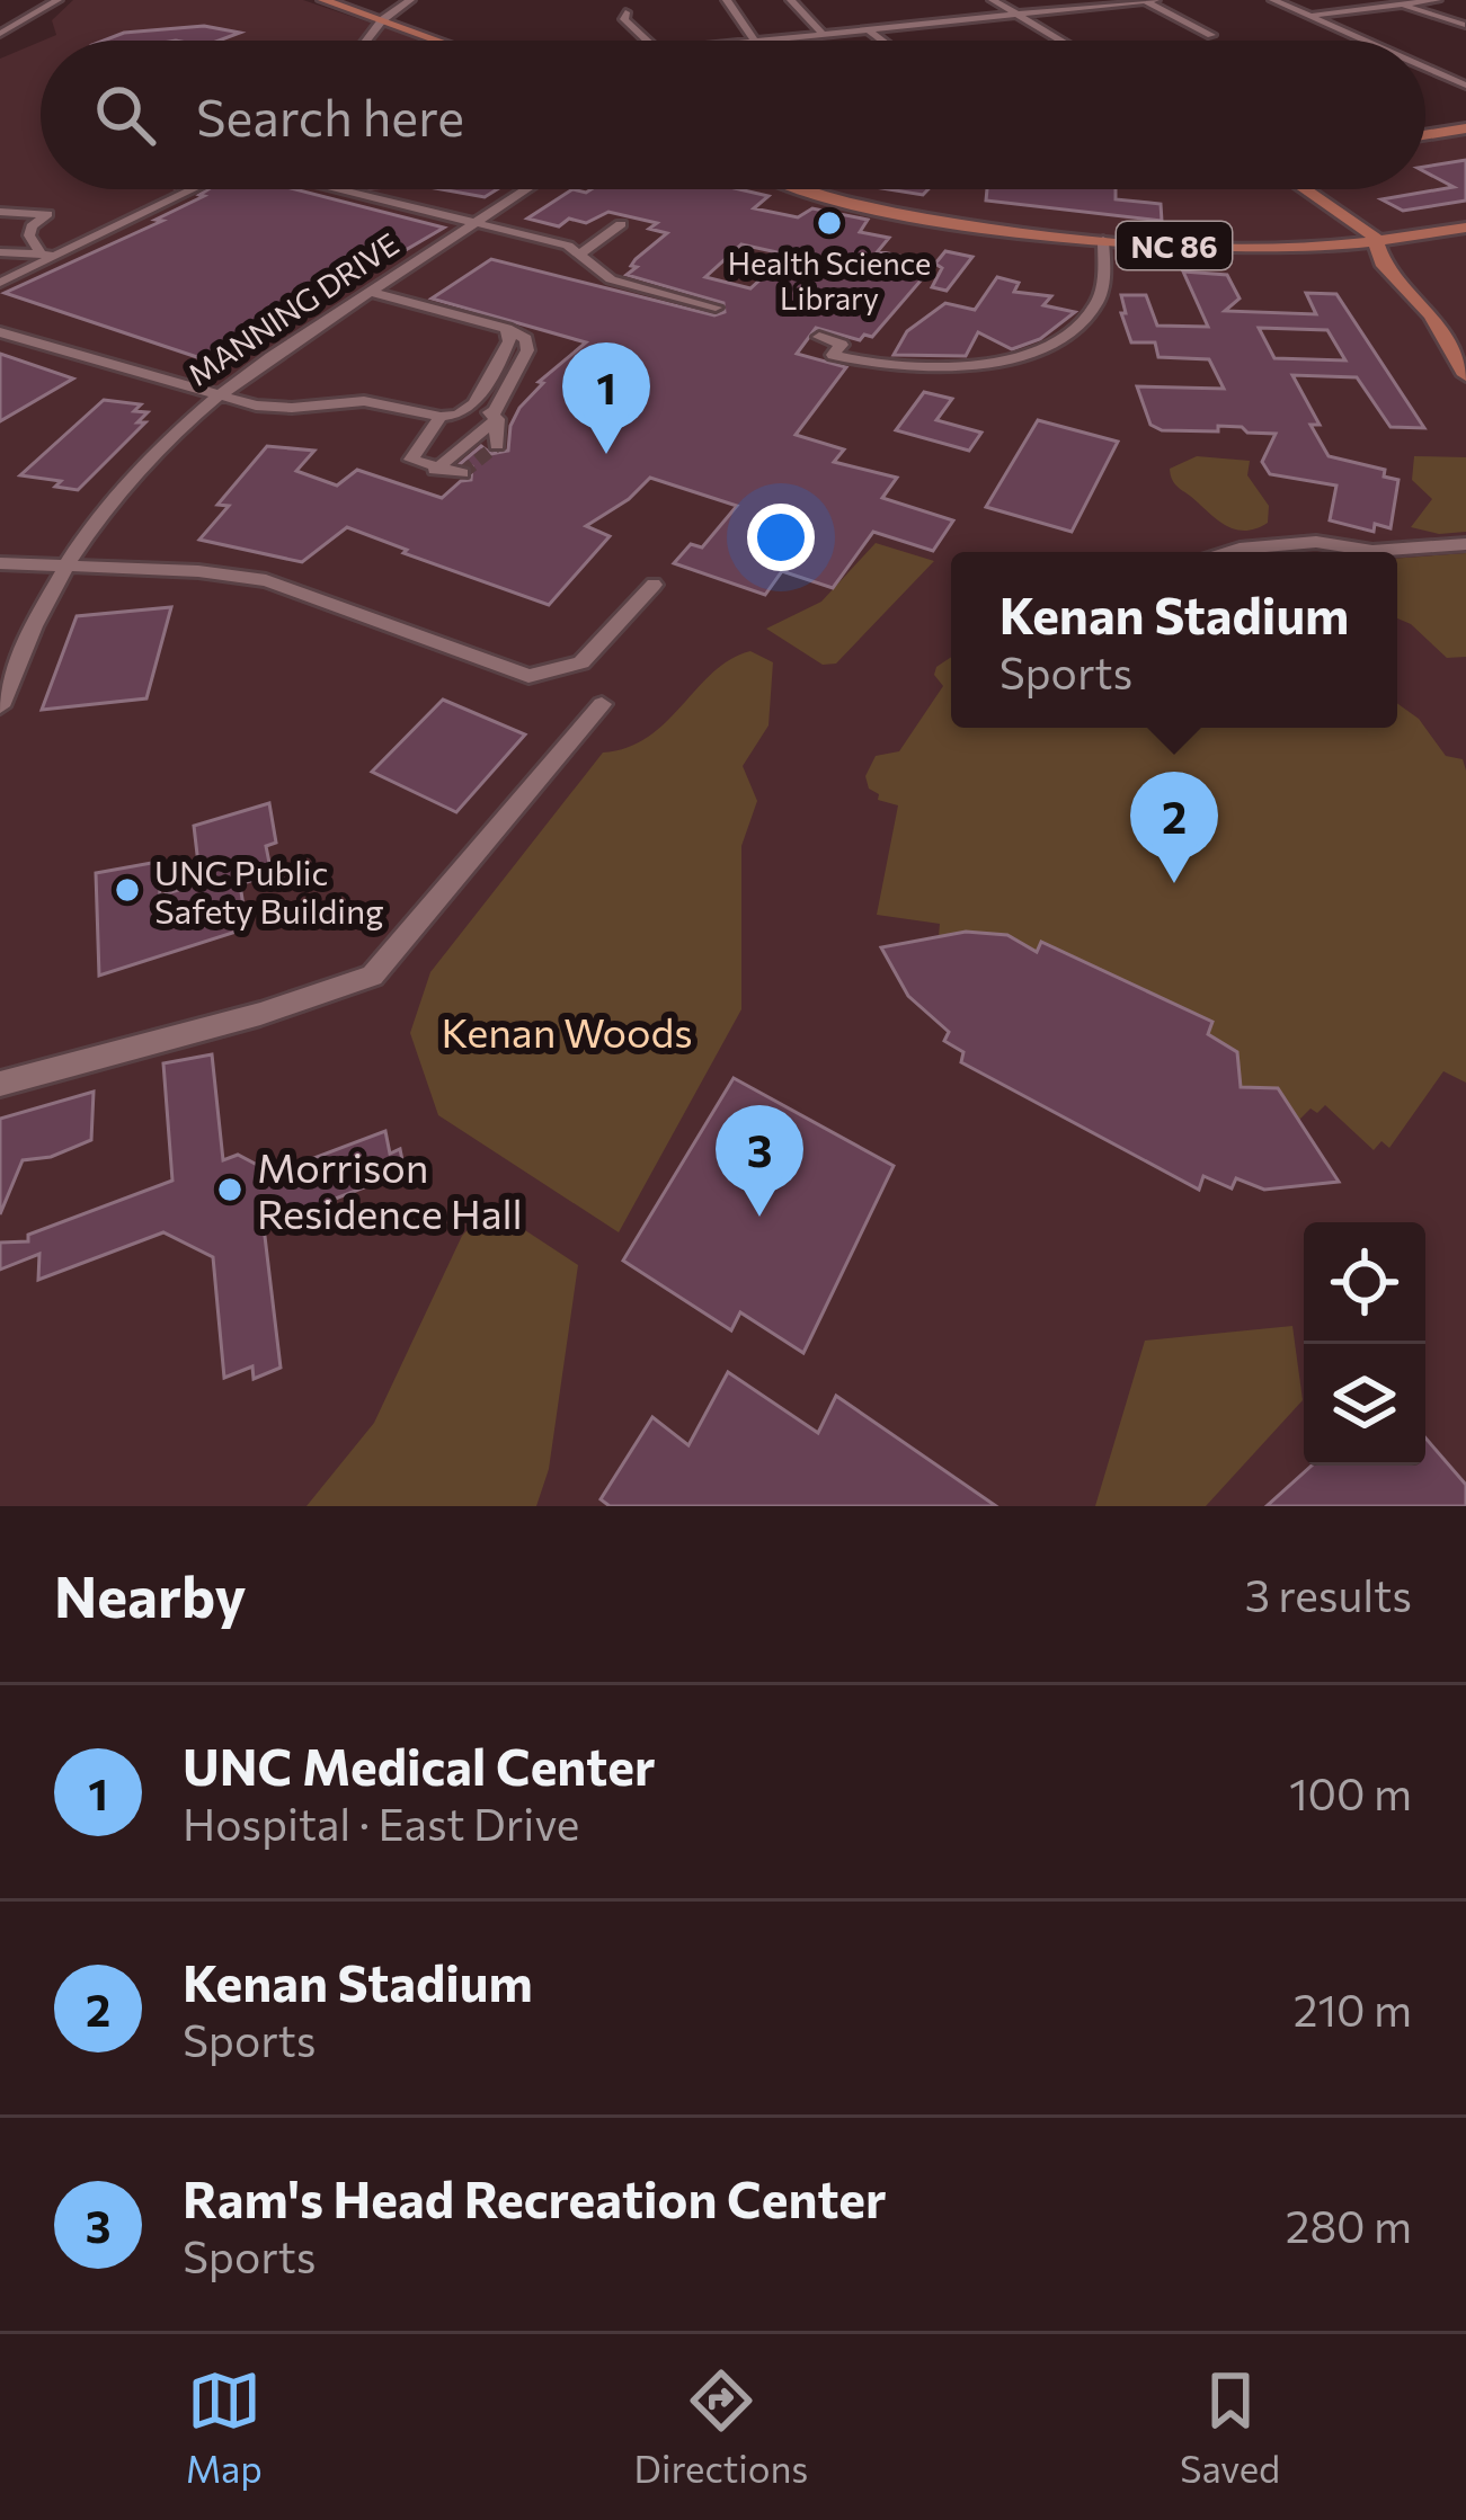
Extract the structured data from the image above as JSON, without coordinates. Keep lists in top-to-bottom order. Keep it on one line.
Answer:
{"streets":{"main road":["NC 86"],"street":["MANNING DRIVE"]},"parks":["Kenan Woods"],"places":["Health Science Library","UNC Public Safety Building","Morrison Residence Hall"],"page":{"search":"Search here","pins":["1","2","3"],"popup":["Kenan Stadium","Sports"],"heading":["Nearby","3 results"],"list":[{"mark":"1","name":"UNC Medical Center","note":"Hospital · East Drive","value":"100 m"},{"mark":"2","name":"Kenan Stadium","note":"Sports","value":"210 m"},{"mark":"3","name":"Ram's Head Recreation Center","note":"Sports","value":"280 m"}],"nav":["Map","Directions","Saved"]}}
